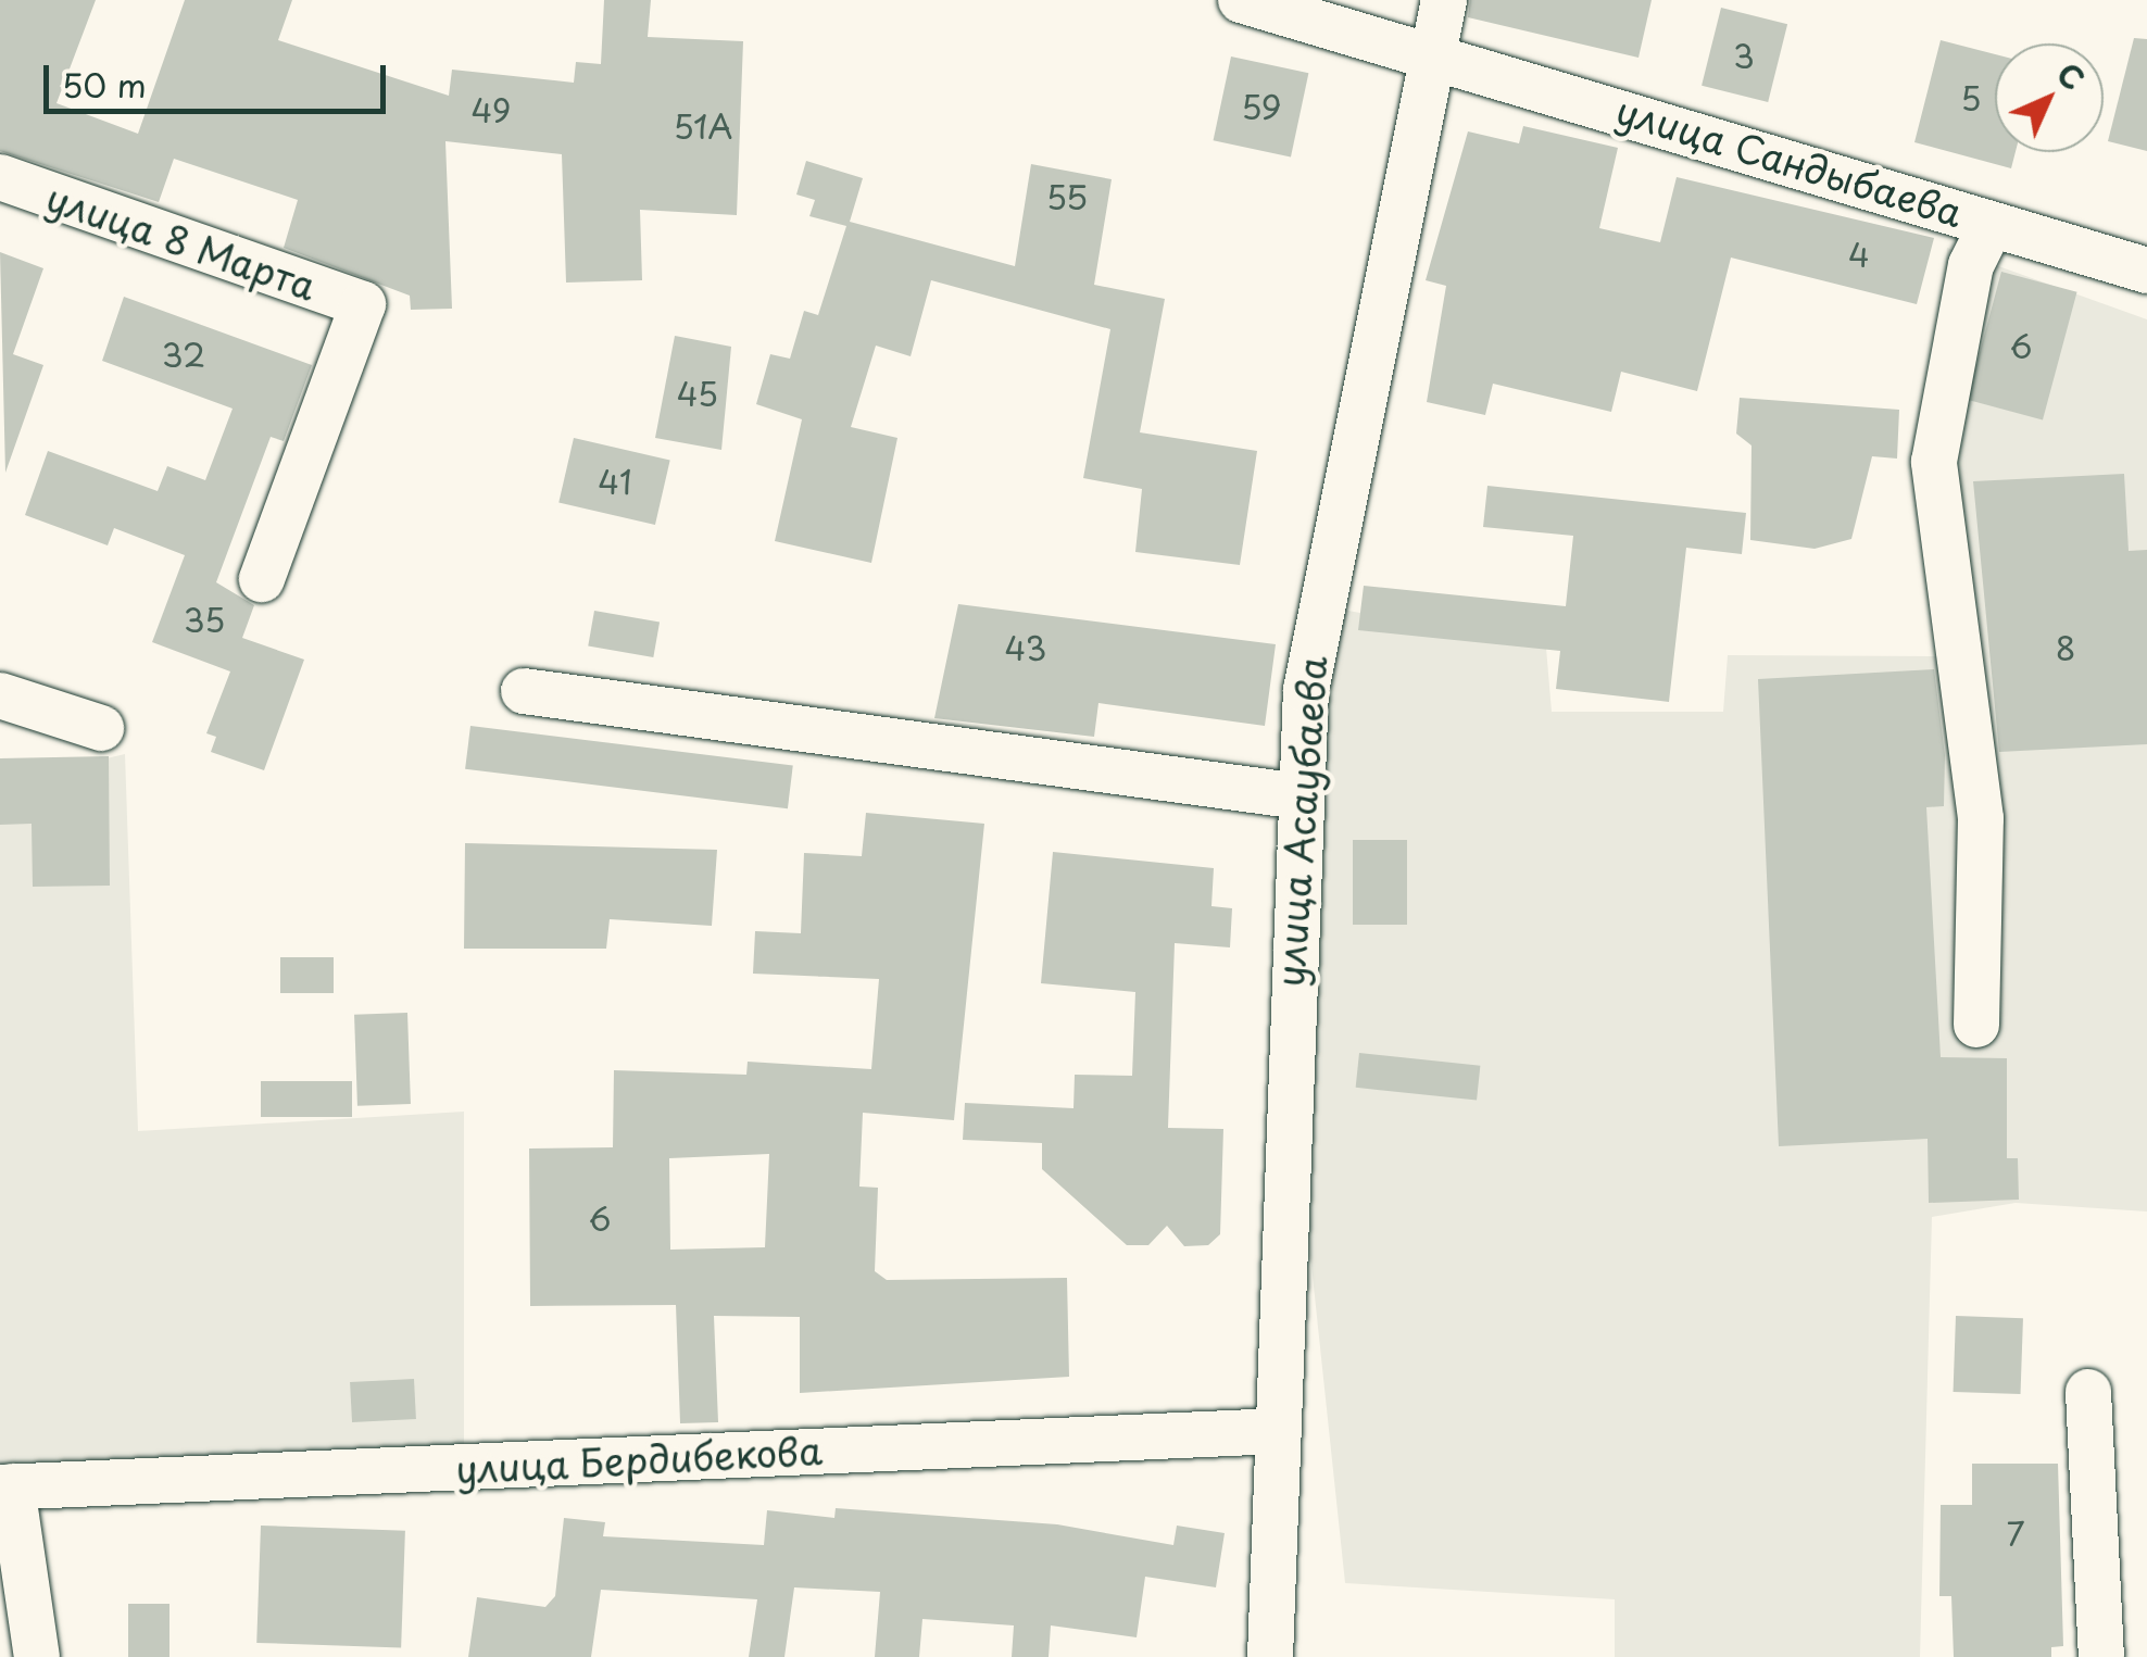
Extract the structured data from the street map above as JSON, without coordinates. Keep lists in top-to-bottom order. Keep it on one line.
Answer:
{"streets":{"street":["улица Сандыбаева","улица 8 Марта","улица Асаубаева","улица Бердибекова"]},"crossings":[["улица Сандыбаева","улица Асаубаева"],["улица Асаубаева","улица Бердибекова"]],"house_numbers":["3","5","59","49","51А","55","4","6","32","45","41","35","43","8","6","7"],"scale_bar":"50 m","north":"top right"}
